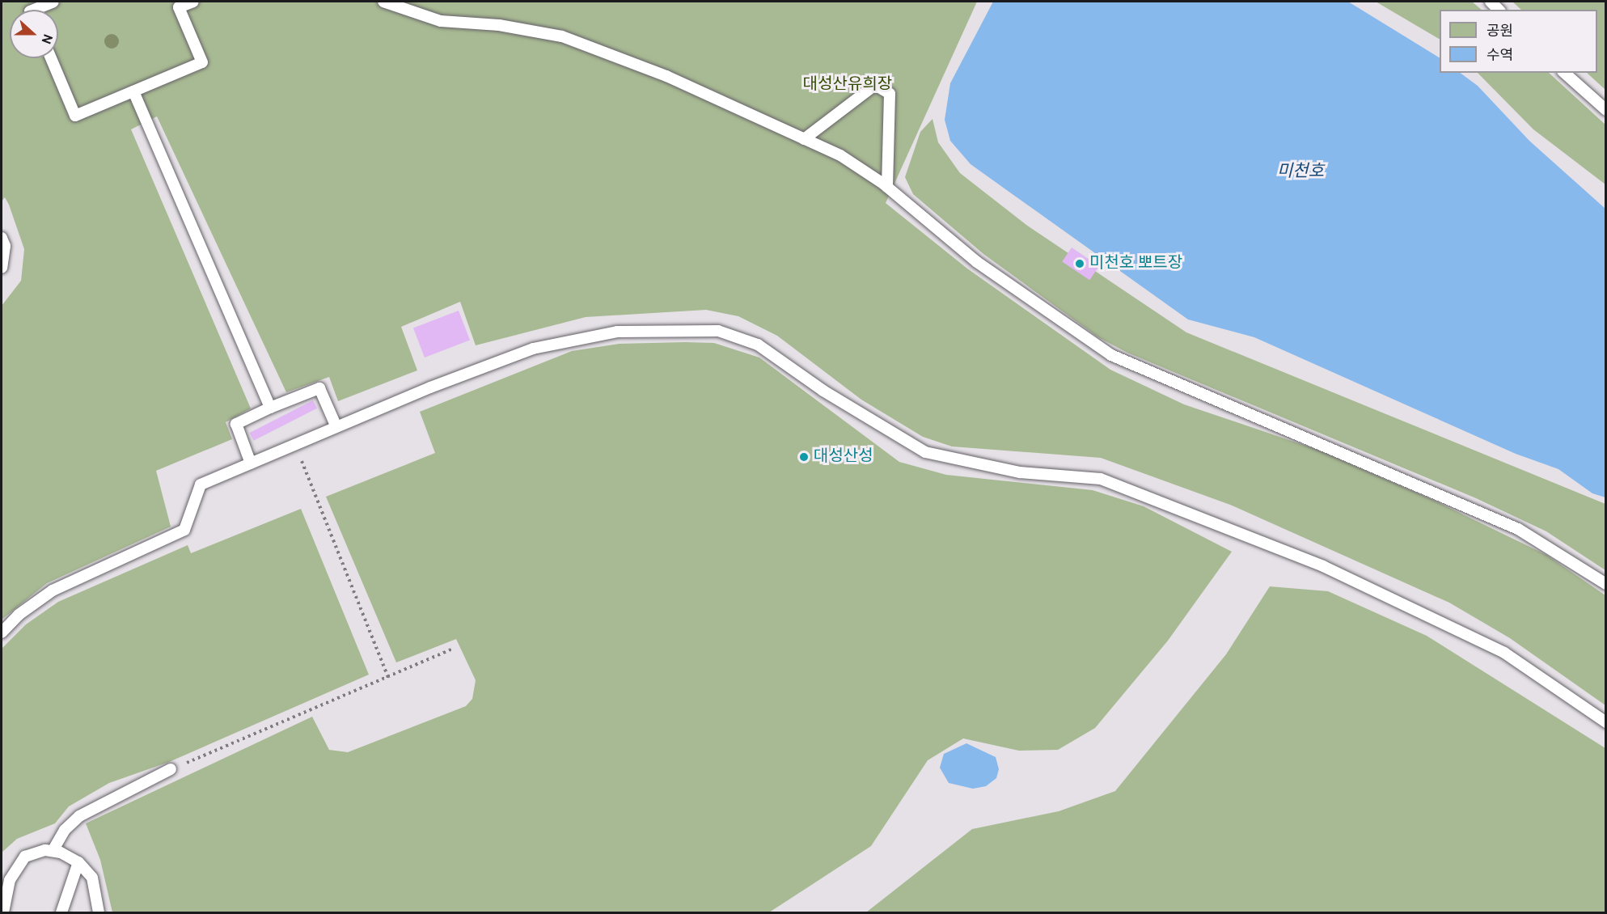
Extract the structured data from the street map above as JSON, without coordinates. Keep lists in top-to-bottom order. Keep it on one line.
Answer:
{"water":["미천호"],"parks":["대성산유희장"],"places":["미천호 뽀트장","대성산성"],"legend":["공원","수역"],"north":"right"}
